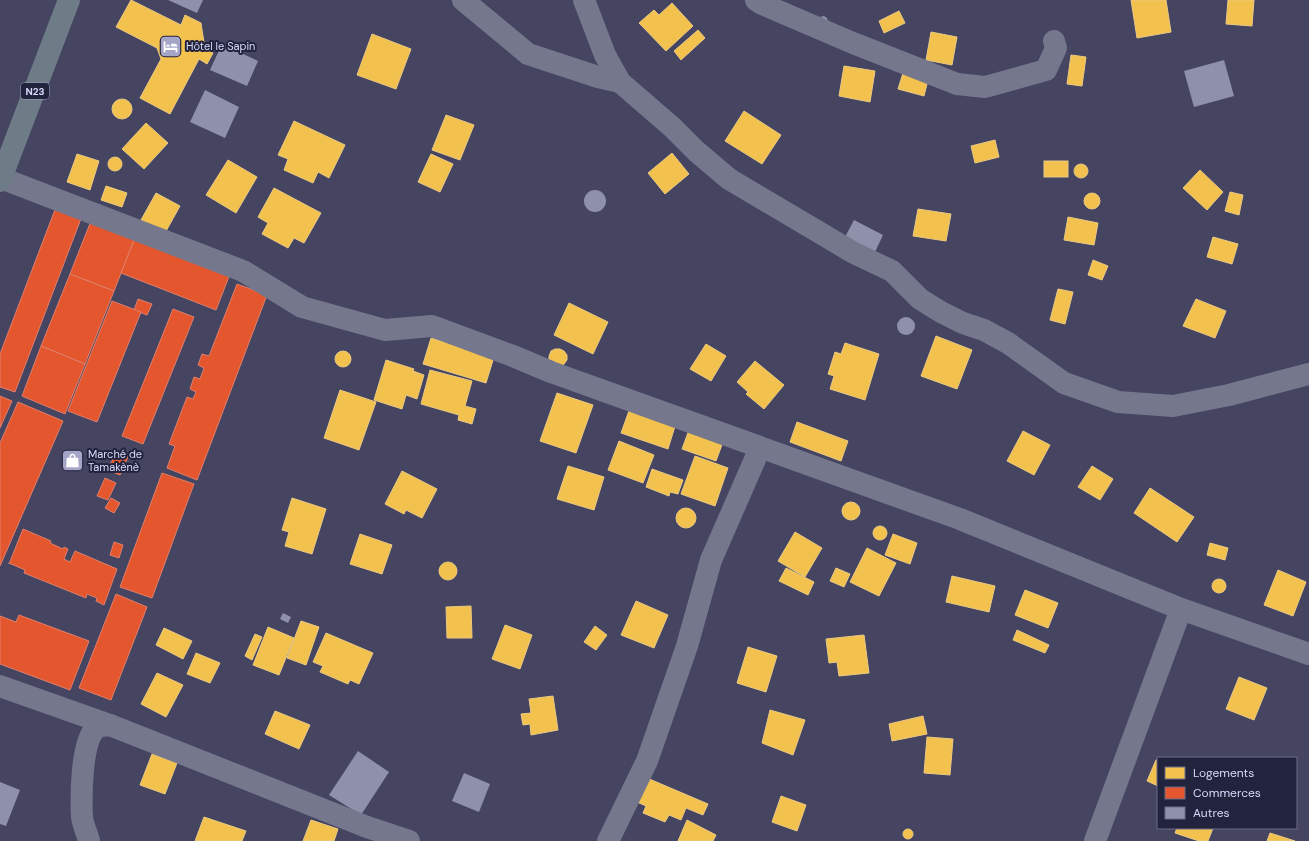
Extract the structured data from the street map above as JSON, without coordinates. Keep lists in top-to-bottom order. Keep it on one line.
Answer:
{"streets":{"highway":["N23"]},"places":{"hotel":["Hôtel le Sapin"],"shop":["Marché de Tamakènè"]},"legend":["Logements","Commerces","Autres"]}
